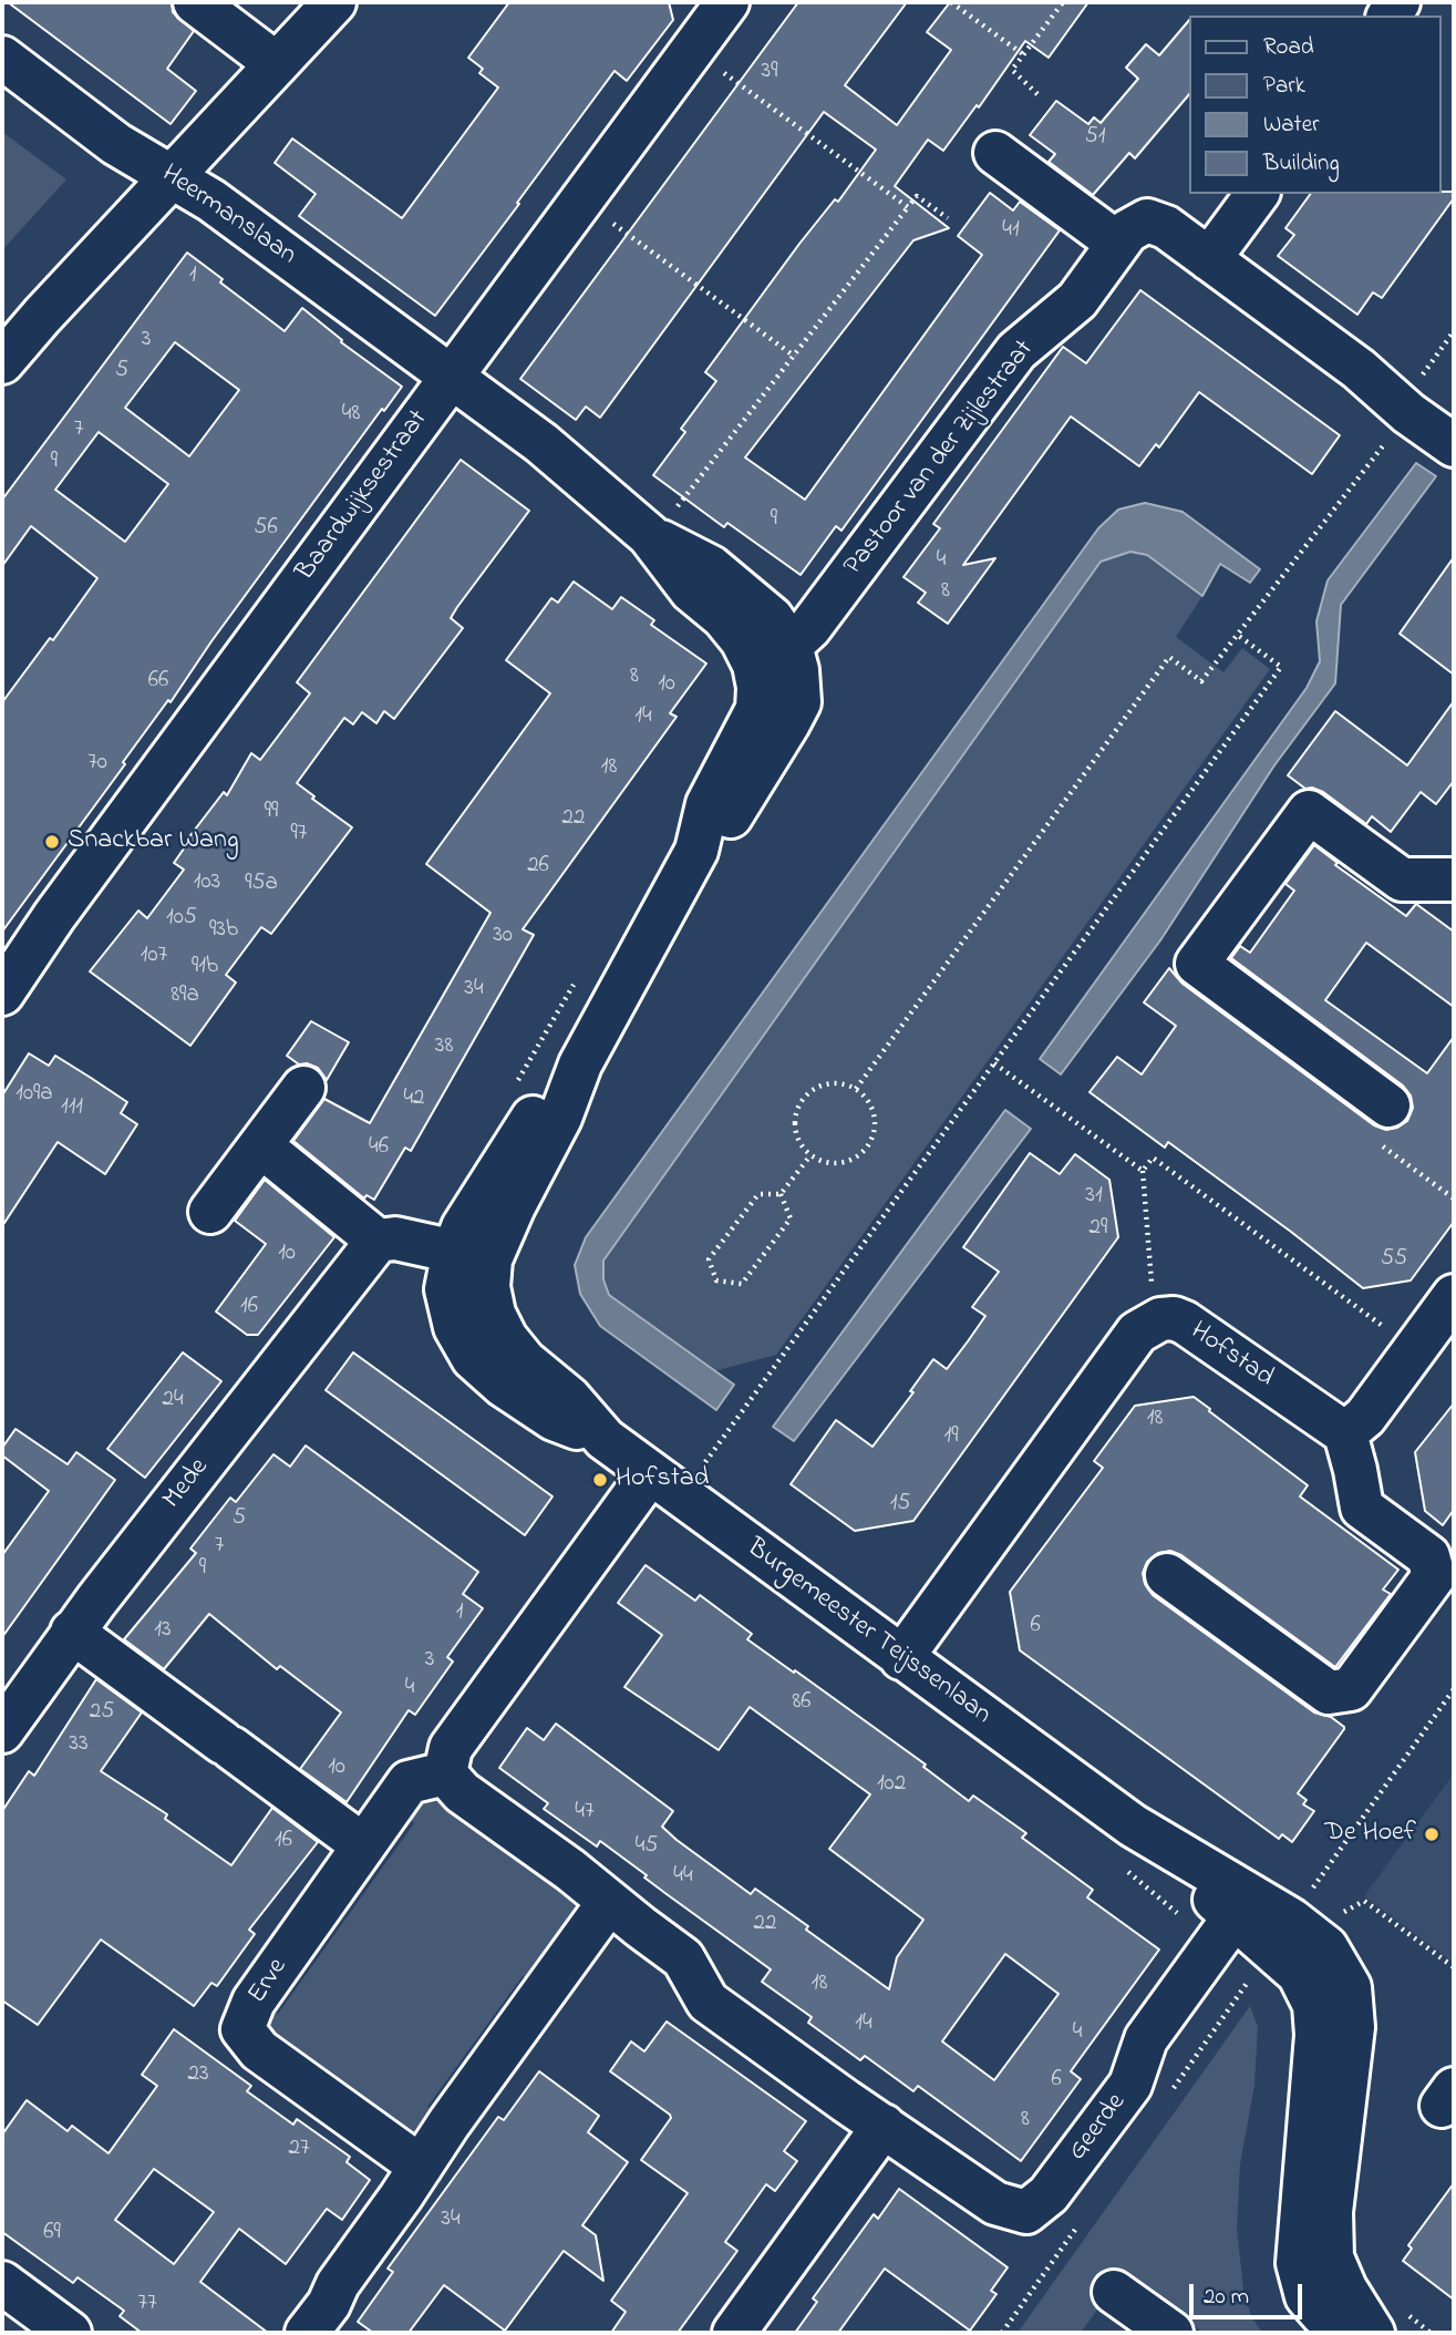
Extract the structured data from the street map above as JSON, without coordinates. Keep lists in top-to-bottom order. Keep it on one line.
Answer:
{"streets":{"street":["Heermanslaan","Pastoor van der Zijlestraat","Baardwijksestraat","Hofstad","Mede","Burgemeester Teijssenlaan","Erve","Geerde"]},"crossings":[["Heermanslaan","Baardwijksestraat"],["Heermanslaan","Burgemeester Teijssenlaan"],["Pastoor van der Zijlestraat","Burgemeester Teijssenlaan"],["Baardwijksestraat","Burgemeester Teijssenlaan"],["Hofstad","Burgemeester Teijssenlaan"],["Burgemeester Teijssenlaan","Geerde"]],"places":["Snackbar Wang","Hofstad","De Hoef"],"house_numbers":["39","51","41","1","3","5","48","7","9","9","56","4","8","8","66","10","14","70","18","99","22","97","26","103","95a","105","93b","30","107","91b","34","89a","38","109a","42","111","46","31","29","10","55","16","24","18","19","15","5","7","9","1","6","13","3","4","86","25","33","10","102","47","16","45","44","22","18","14","4","23","6","8","27","34","69","77"],"legend":["Road","Park","Water","Building"],"scale_bar":"20 m"}
